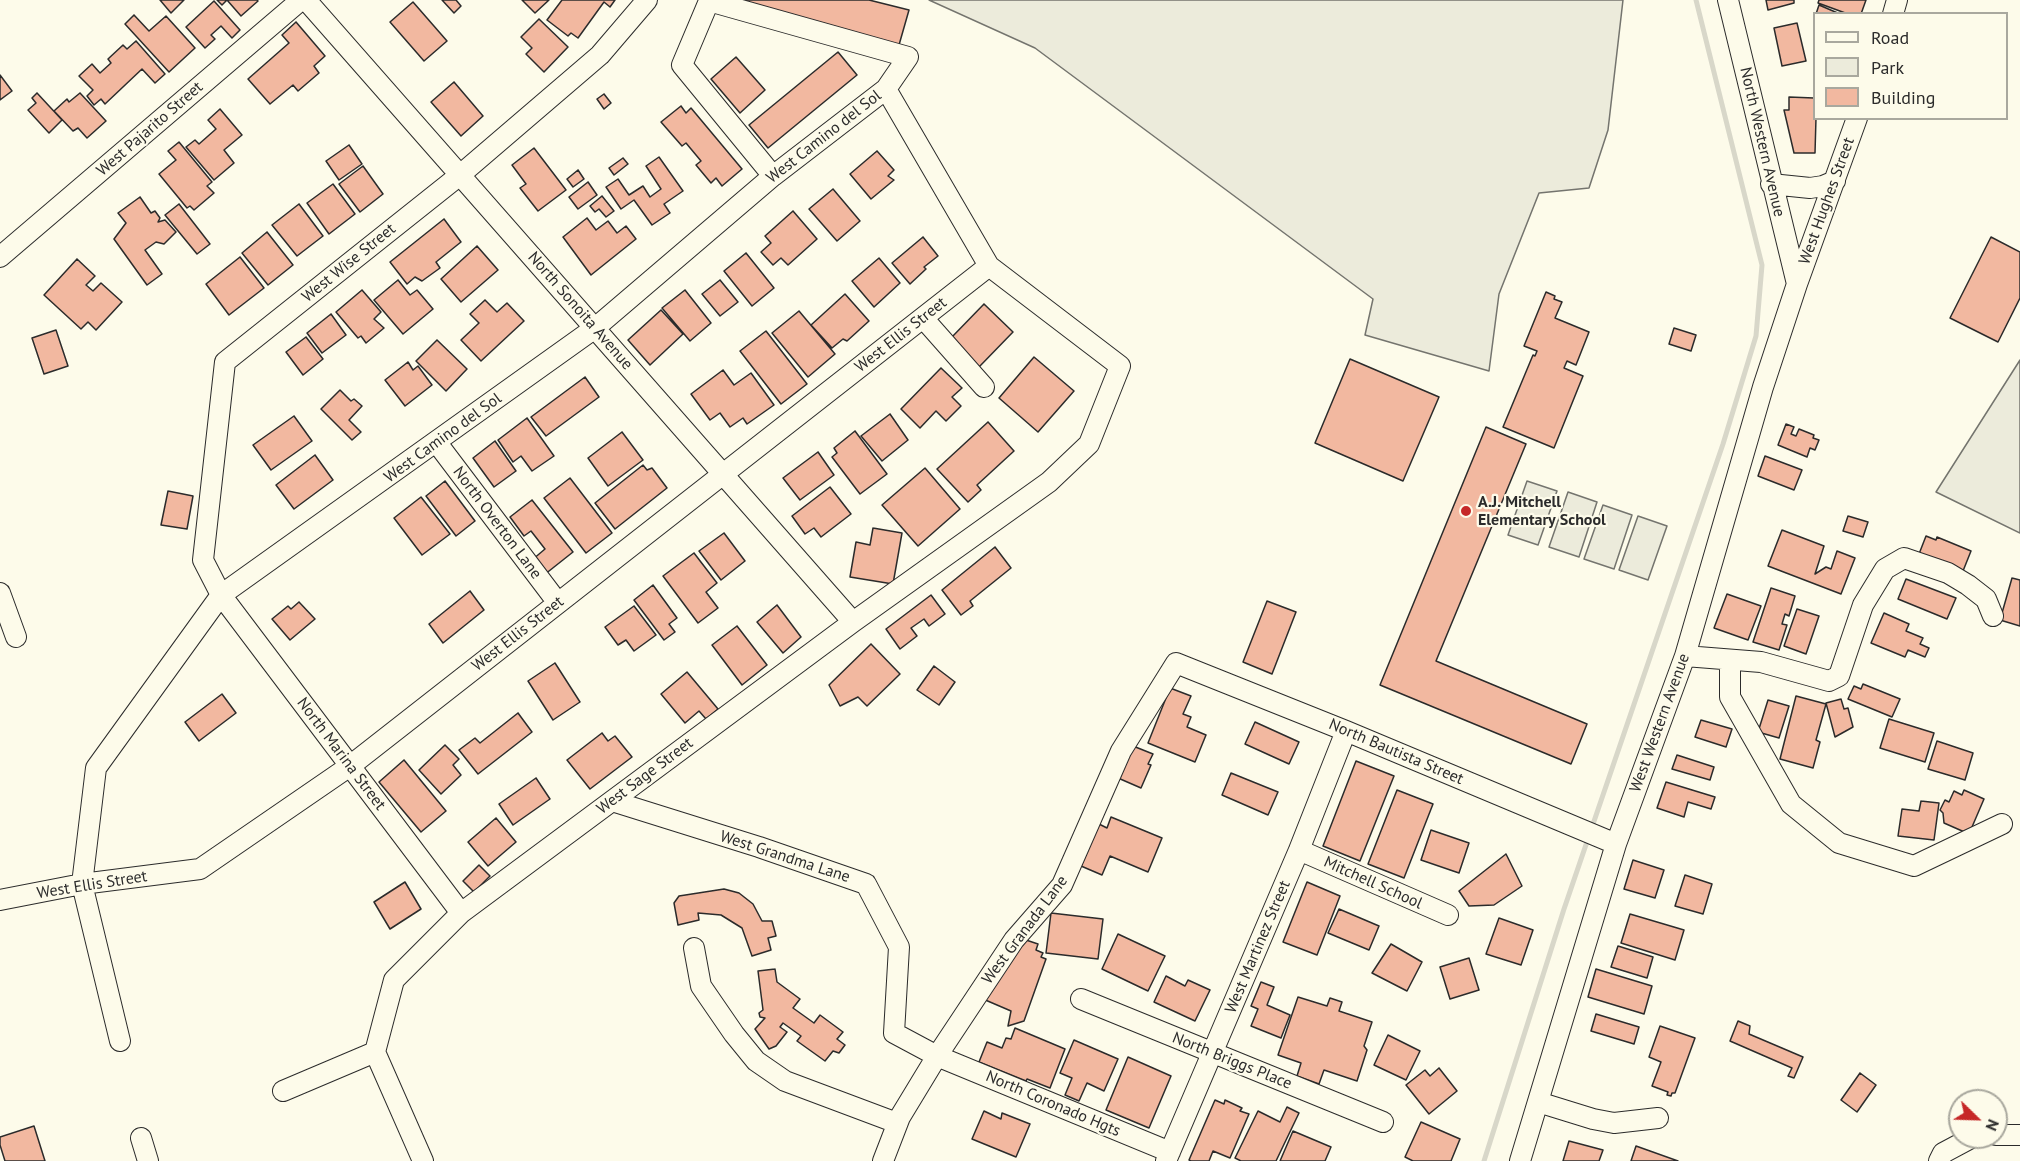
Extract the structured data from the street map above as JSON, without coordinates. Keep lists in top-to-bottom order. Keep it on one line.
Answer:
{"streets":{"street":["West Pajarito Street","West Camino del Sol","North Western Avenue","West Hughes Street","West Wise Street","North Sonoita Avenue","West Ellis Street","North Overton Lane","West Western Avenue","North Bautista Street","North Marina Street","West Sage Street","West Grandma Lane","Mitchell School","West Granada Lane","West Martinez Street","North Briggs Place","North Coronado Hgts"]},"crossings":[["West Camino del Sol","West Wise Street"],["West Camino del Sol","North Sonoita Avenue"],["West Camino del Sol","West Ellis Street"],["West Camino del Sol","North Overton Lane"],["West Camino del Sol","North Marina Street"],["North Western Avenue","West Hughes Street"],["North Western Avenue","West Western Avenue"],["West Hughes Street","West Western Avenue"],["West Wise Street","North Sonoita Avenue"],["West Wise Street","North Marina Street"],["North Sonoita Avenue","West Ellis Street"],["North Sonoita Avenue","West Sage Street"],["West Ellis Street","North Overton Lane"],["West Ellis Street","North Marina Street"],["West Ellis Street","West Sage Street"],["West Western Avenue","North Bautista Street"],["North Bautista Street","West Granada Lane"],["North Bautista Street","West Martinez Street"],["North Marina Street","West Sage Street"],["West Sage Street","West Grandma Lane"],["West Grandma Lane","West Granada Lane"],["West Grandma Lane","North Coronado Hgts"],["Mitchell School","West Martinez Street"],["West Granada Lane","North Coronado Hgts"],["West Martinez Street","North Briggs Place"],["West Martinez Street","North Coronado Hgts"]],"places":["A.J. Mitchell Elementary School"],"legend":["Road","Park","Building"],"north":"bottom right"}
